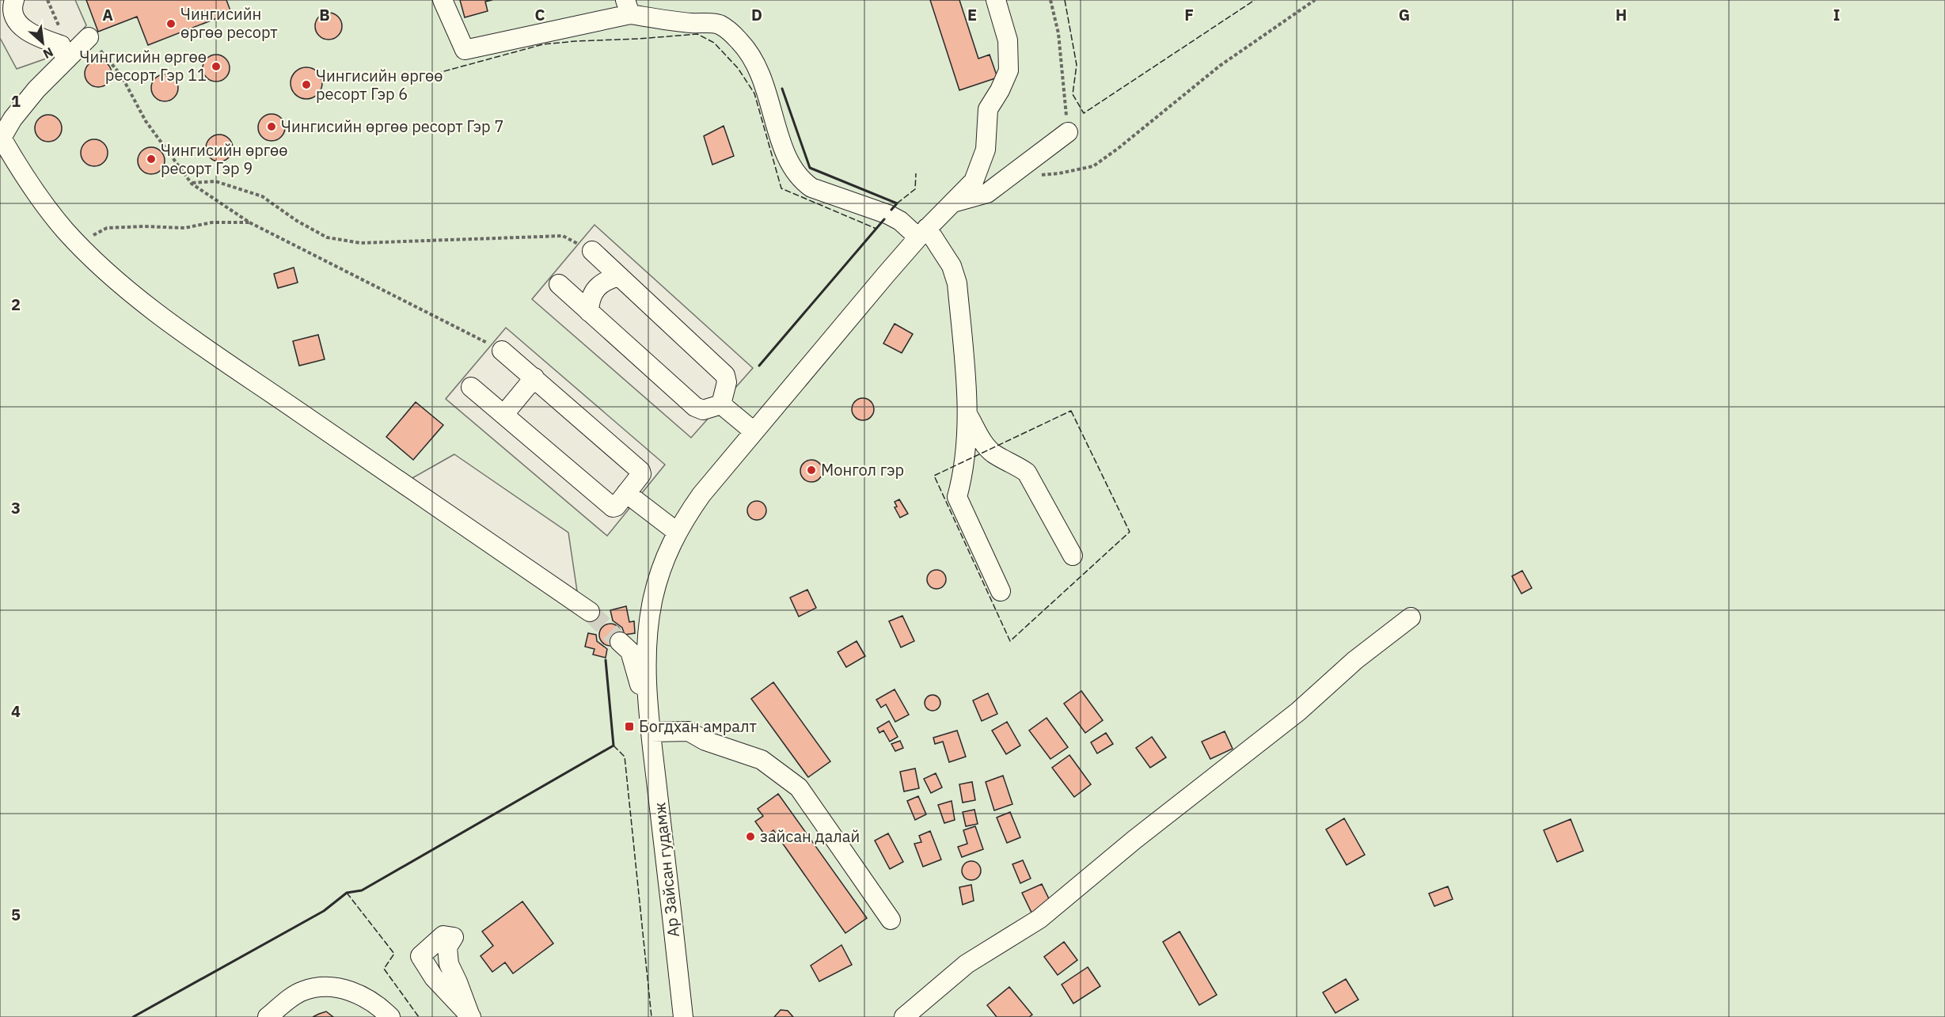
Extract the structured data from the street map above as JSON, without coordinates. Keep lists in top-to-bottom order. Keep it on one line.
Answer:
{"streets":{"street":["Ар Зайсан гудамж"]},"places":{"other":["Чингисийн өргөө ресорт","Чингисийн өргөө ресорт Гэр 11","Чингисийн өргөө ресорт Гэр 6","Чингисийн өргөө ресорт Гэр 7","Чингисийн өргөө ресорт Гэр 9","Монгол гэр","зайсан далай"],"transit":["Богдхан амралт"]},"north":"bottom right","grid":{"columns":["A","B","C","D","E","F","G","H","I"],"rows":["1","2","3","4","5"]}}
